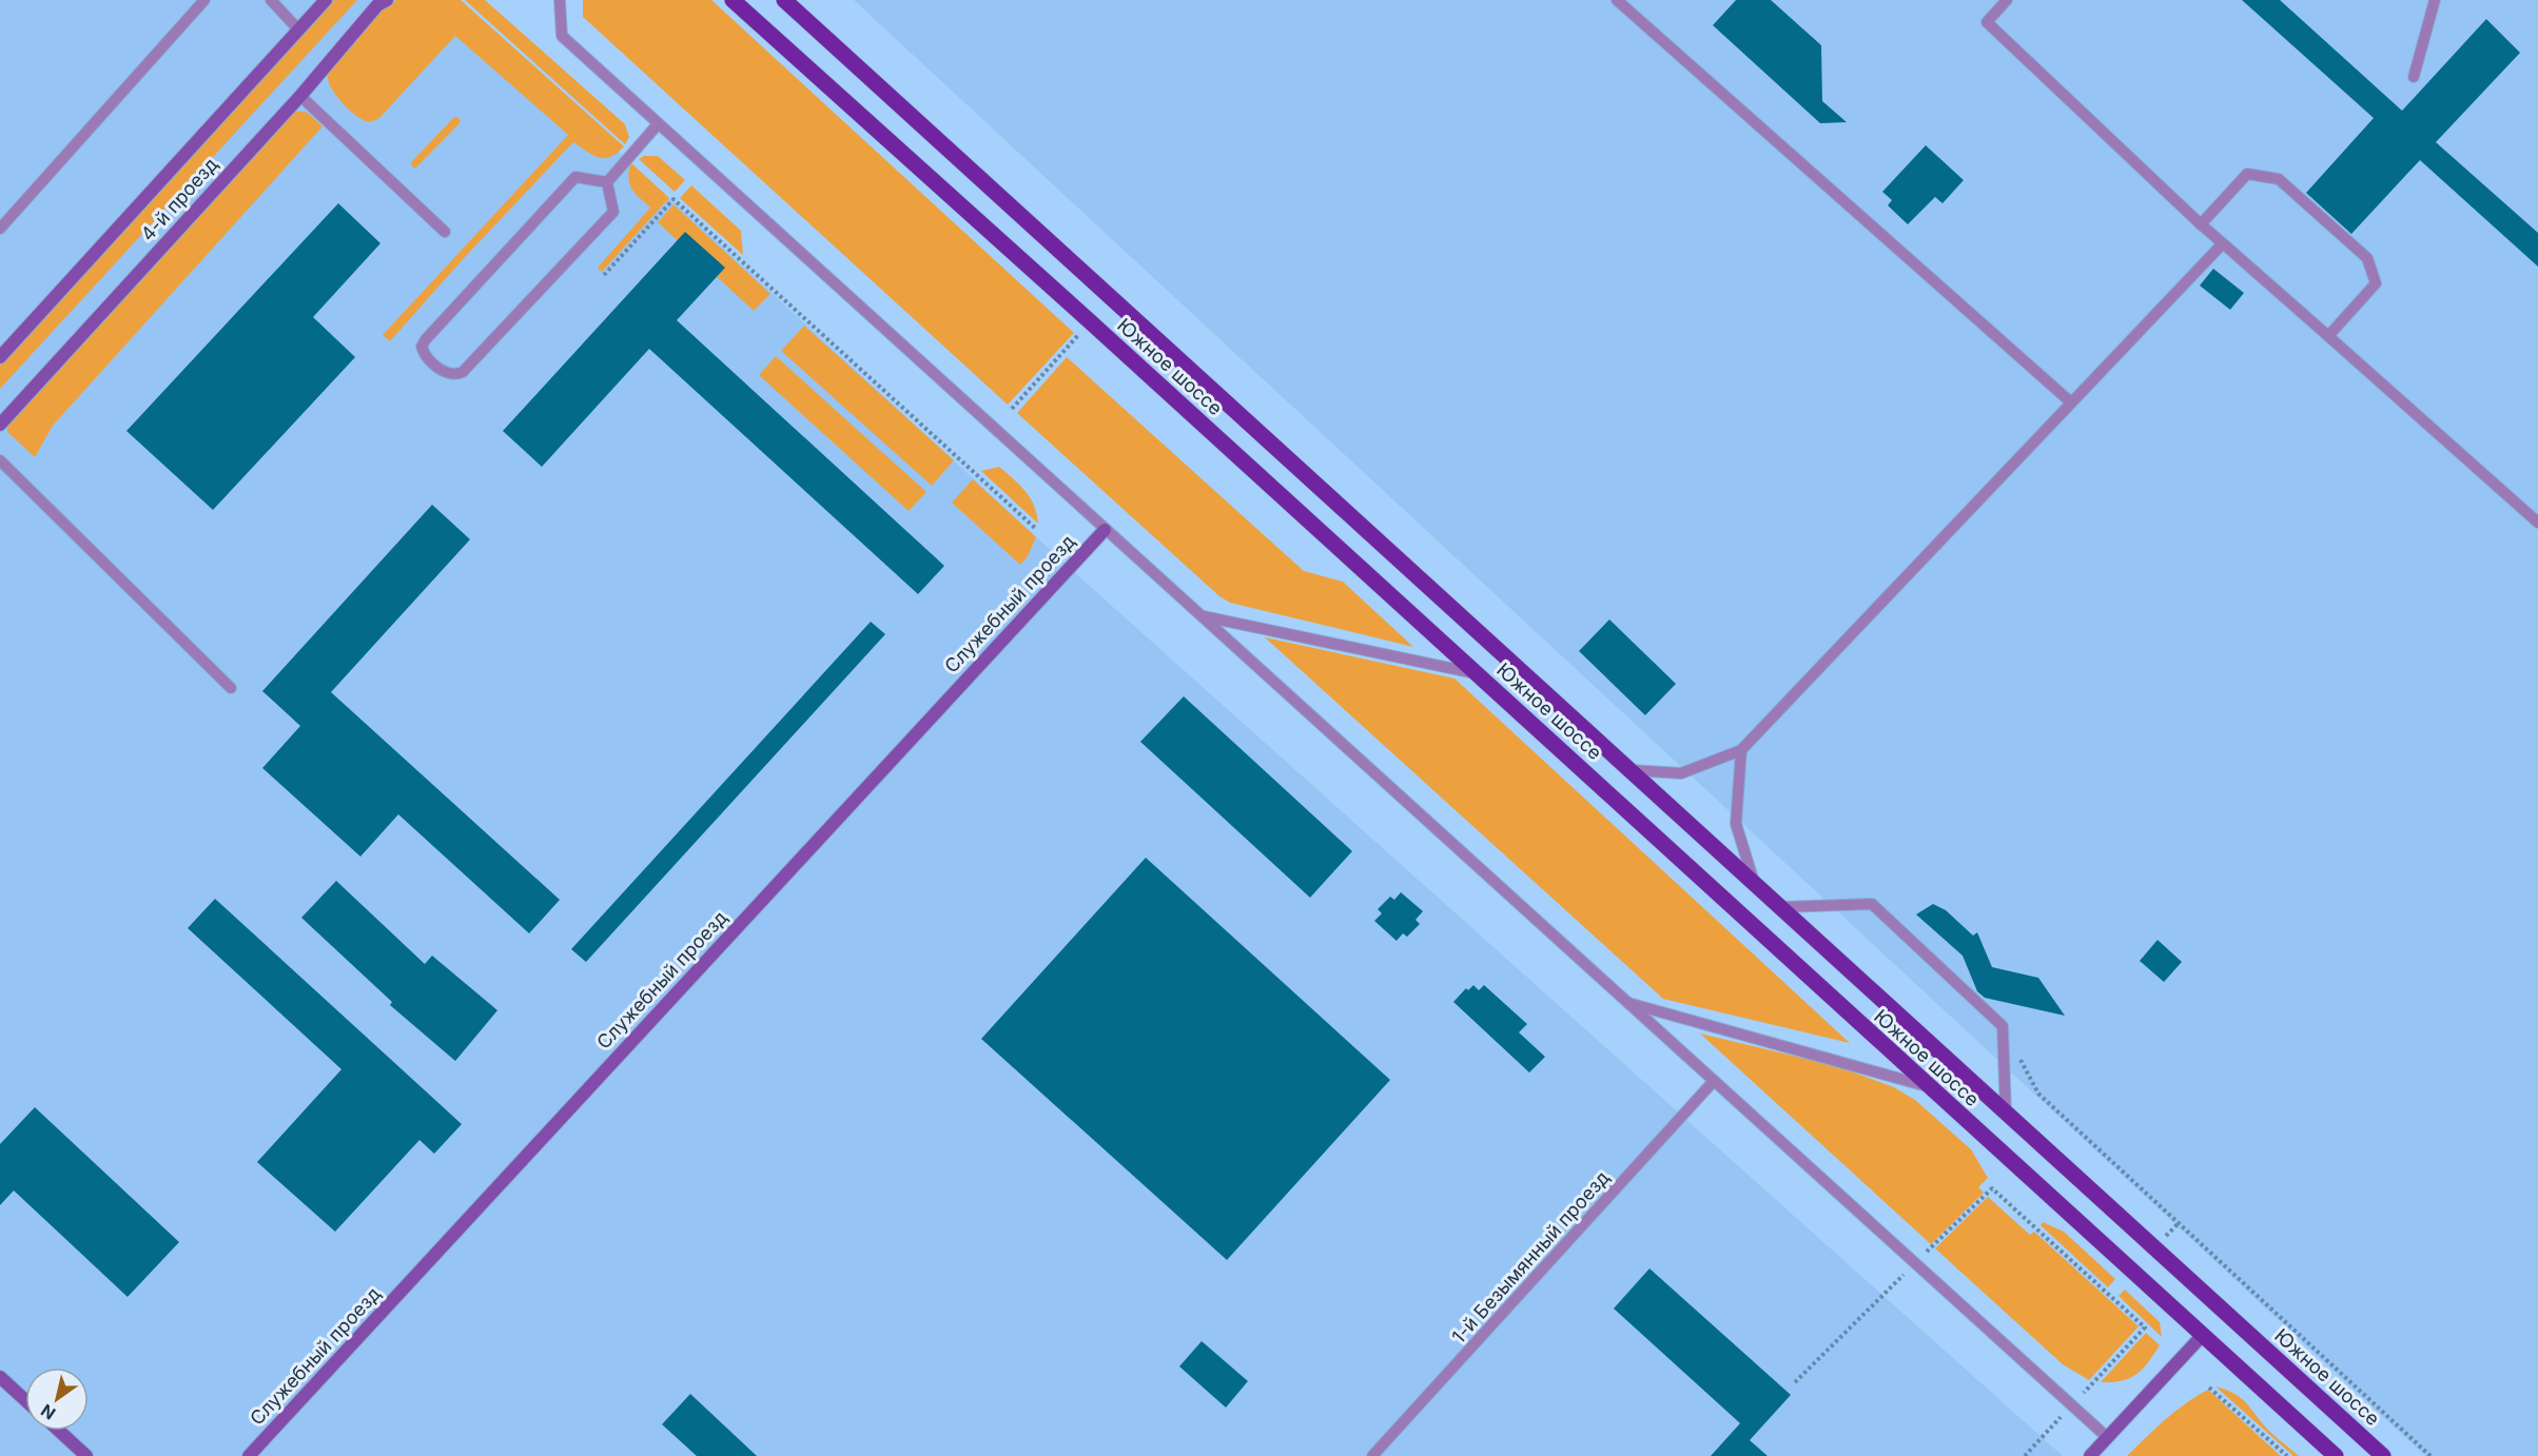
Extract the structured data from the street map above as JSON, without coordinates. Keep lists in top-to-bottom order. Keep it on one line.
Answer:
{"streets":{"main road":["Южное шоссе"],"street":["4-й проезд","Служебный проезд"],"lane":["1-й Безымянный проезд"]},"north":"bottom left"}
